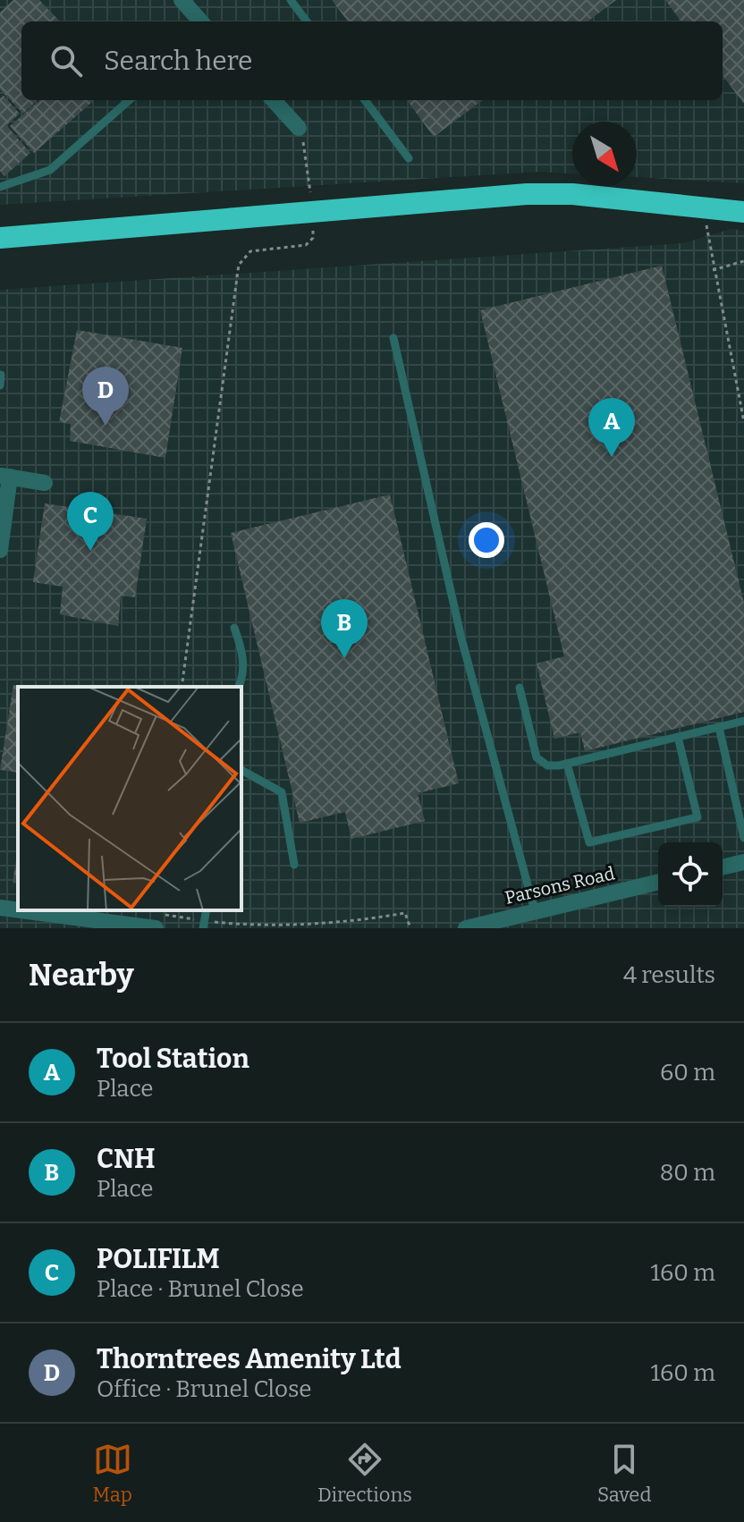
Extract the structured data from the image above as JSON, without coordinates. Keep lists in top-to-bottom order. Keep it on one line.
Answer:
{"streets":{"street":["Parsons Road"]},"north":"bottom right","page":{"search":"Search here","pins":["D","A","C","B"],"heading":["Nearby","4 results"],"list":[{"mark":"A","name":"Tool Station","note":"Place","value":"60 m"},{"mark":"B","name":"CNH","note":"Place","value":"80 m"},{"mark":"C","name":"POLIFILM","note":"Place · Brunel Close","value":"160 m"},{"mark":"D","name":"Thorntrees Amenity Ltd","note":"Office · Brunel Close","value":"160 m"}],"nav":["Map","Directions","Saved"]}}
